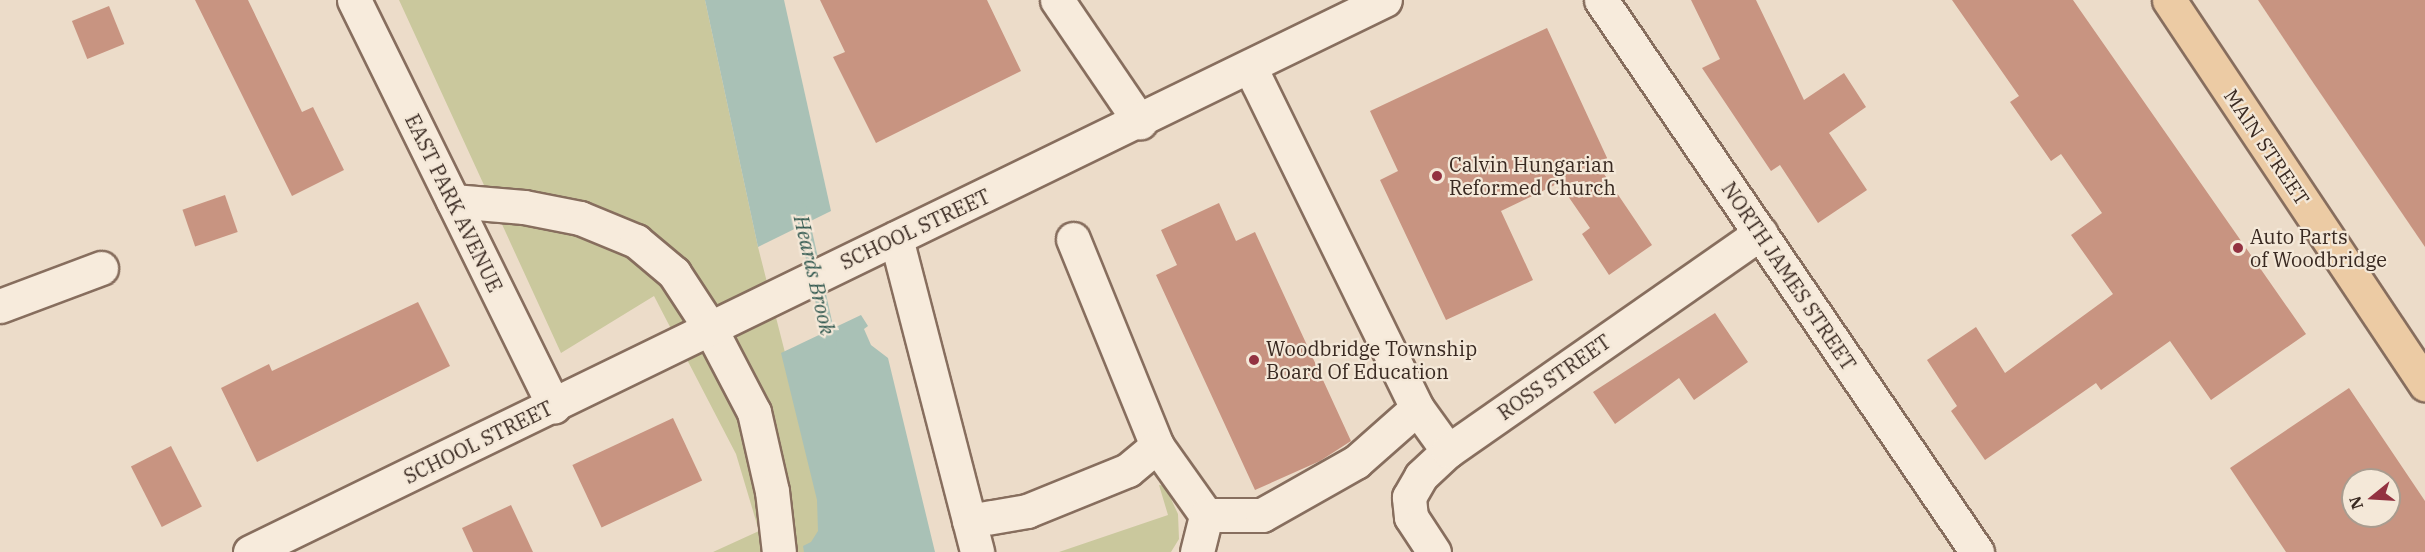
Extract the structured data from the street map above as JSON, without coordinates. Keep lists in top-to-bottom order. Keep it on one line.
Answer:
{"streets":{"main road":["MAIN STREET"],"street":["EAST PARK AVENUE","SCHOOL STREET","NORTH JAMES STREET","ROSS STREET"]},"crossings":[["EAST PARK AVENUE","SCHOOL STREET"],["NORTH JAMES STREET","ROSS STREET"]],"water":["Heards Brook"],"places":["Calvin Hungarian Reformed Church","Auto Parts of Woodbridge","Woodbridge Township Board Of Education"],"north":"left"}
